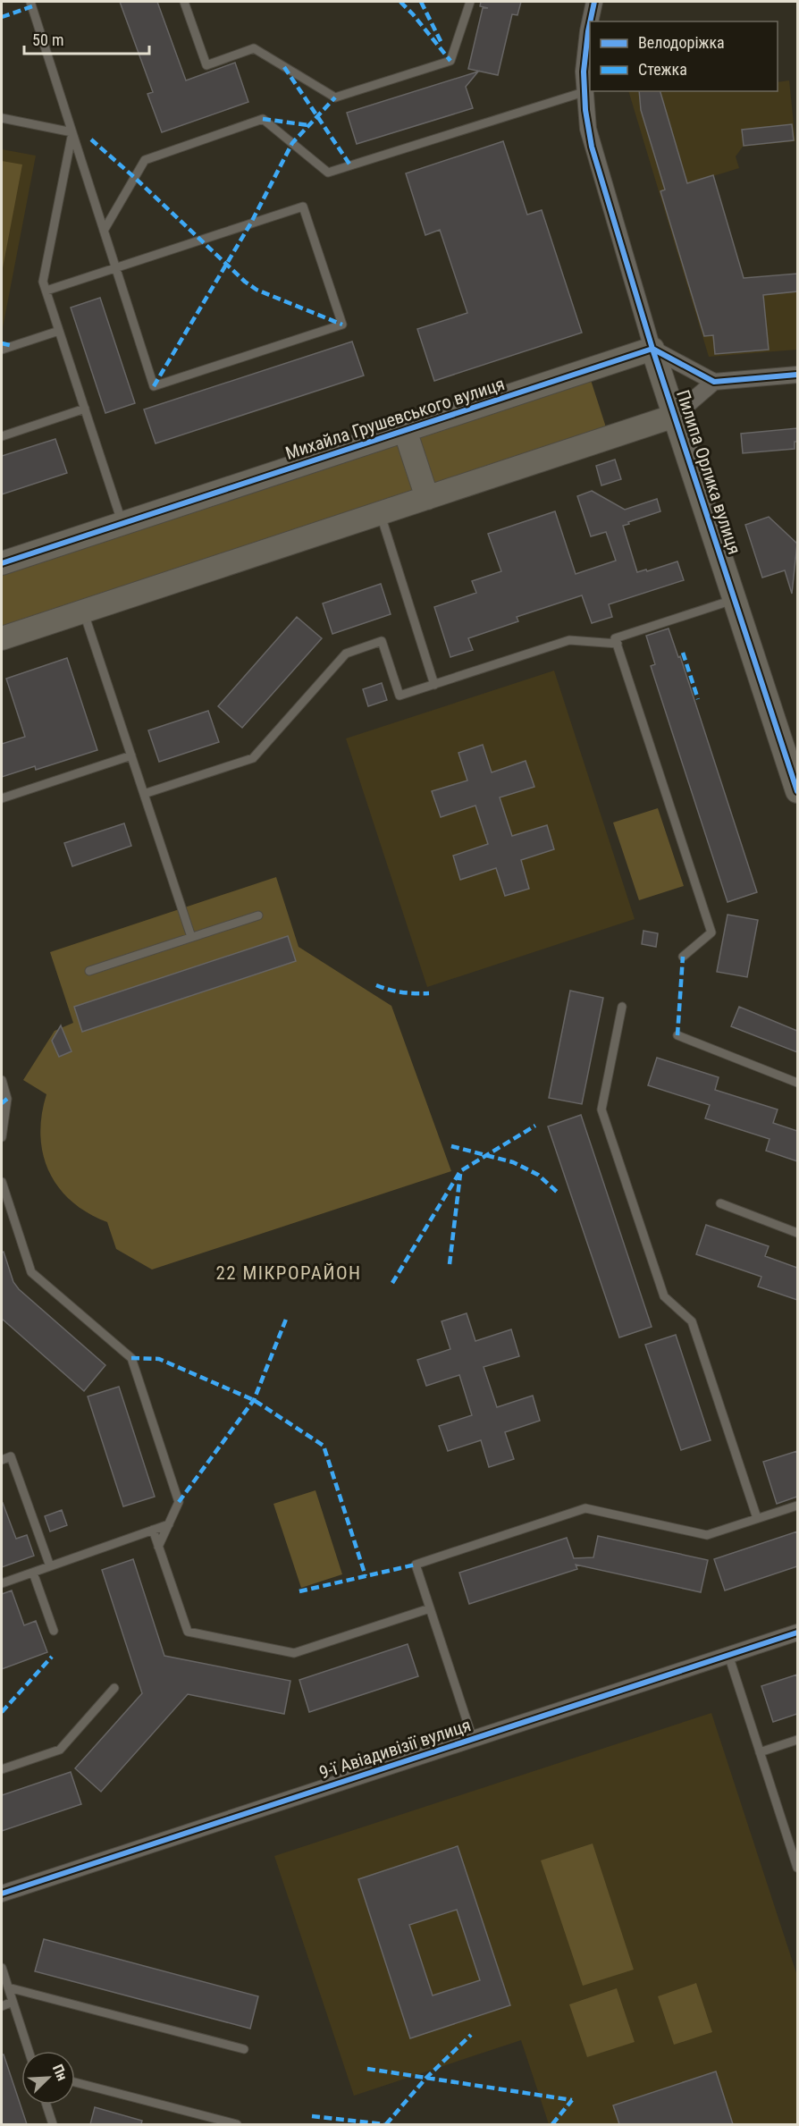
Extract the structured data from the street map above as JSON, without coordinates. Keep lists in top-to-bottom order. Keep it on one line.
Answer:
{"streets":{"street":["Михайла Грушевського вулиця","Пилипа Орлика вулиця","9-ї Авіадивізії вулиця"]},"crossings":[["Михайла Грушевського вулиця","Пилипа Орлика вулиця"]],"districts":["22 МІКРОРАЙОН"],"legend":["Велодоріжка","Стежка"],"scale_bar":"50 m","north":"top right"}
